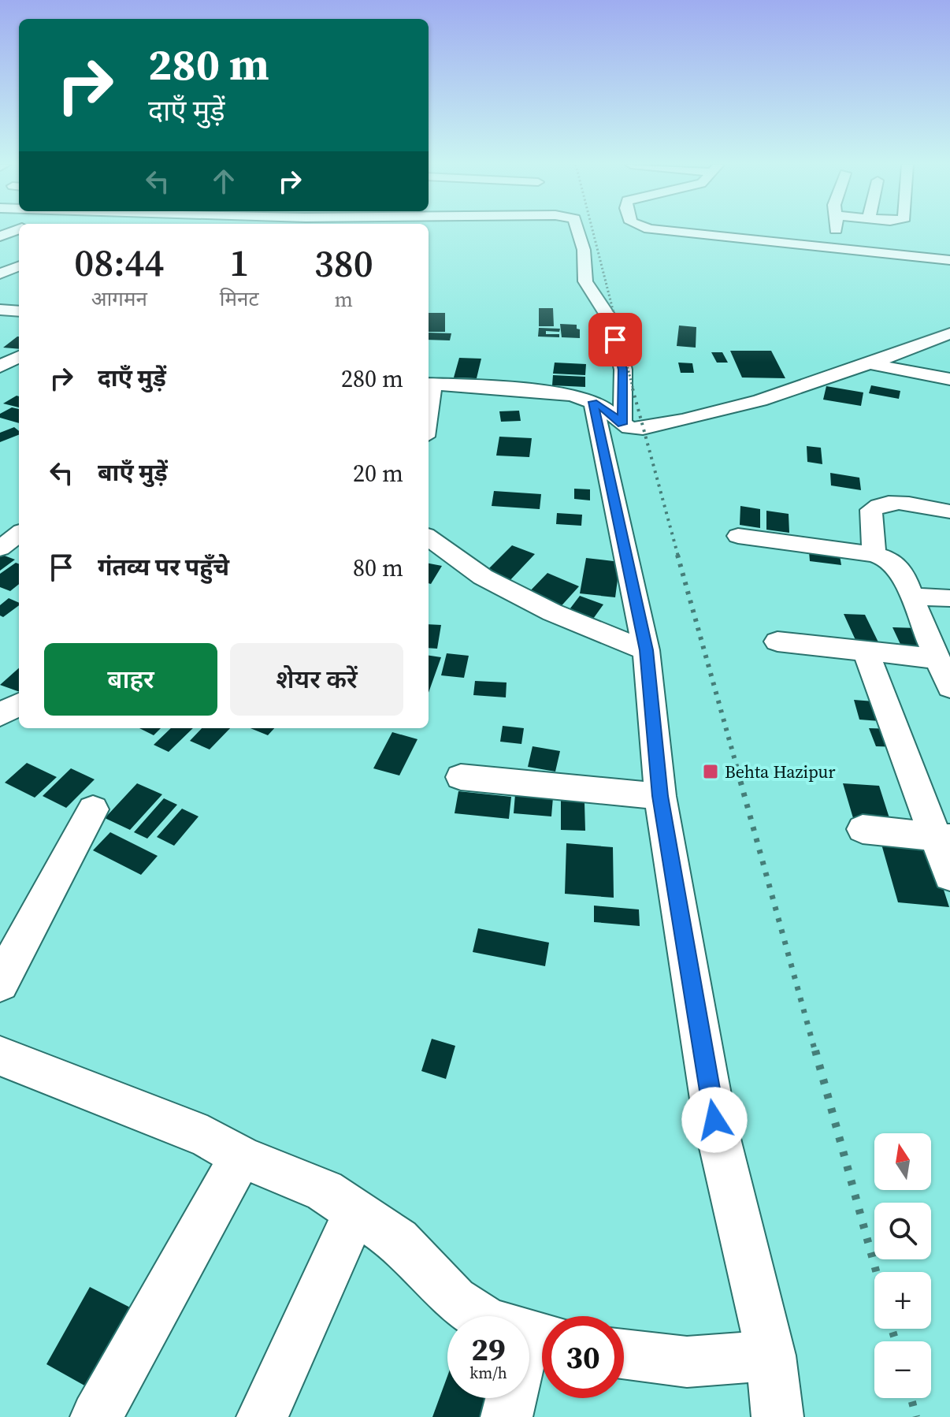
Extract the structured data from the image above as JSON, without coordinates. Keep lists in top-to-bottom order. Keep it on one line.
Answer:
{"places":{"transit":["Behta Hazipur"]},"north":"top","page":{"turn":["280 m","दाएँ मुड़ें"],"eta":["08:44","आगमन","1","मिनट","380","m"],"list":[{"name":"दाएँ मुड़ें","value":"280 m"},{"name":"बाएँ मुड़ें","value":"20 m"},{"name":"गंतव्य पर पहुँचे","value":"80 m"}],"buttons":["बाहर","शेयर करें"],"map_buttons":["+","−"],"speed":"29 km/h","limit":"30"}}
